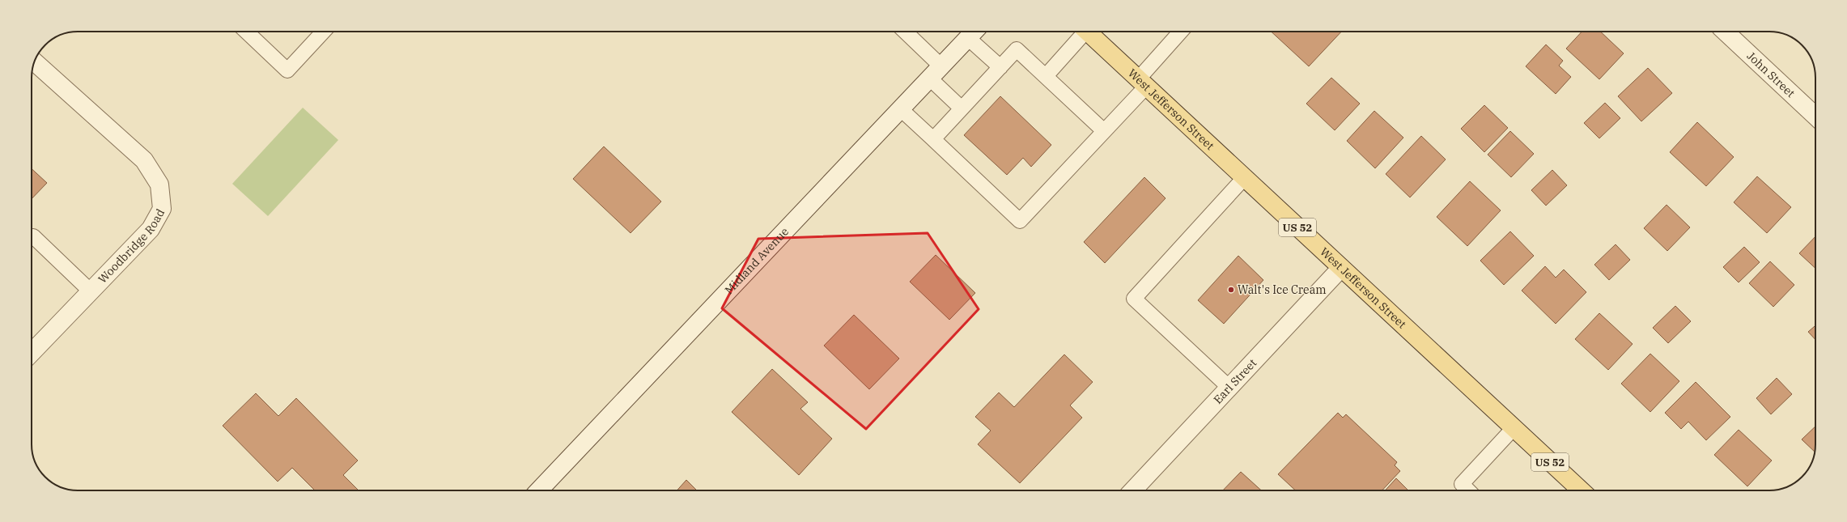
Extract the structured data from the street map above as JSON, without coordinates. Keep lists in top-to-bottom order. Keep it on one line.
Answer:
{"streets":{"main road":["West Jefferson Street","US 52"],"street":["John Street","Woodbridge Road","Midland Avenue","Earl Street"]},"crossings":[["West Jefferson Street","Earl Street"]],"places":["Walt's Ice Cream"]}
